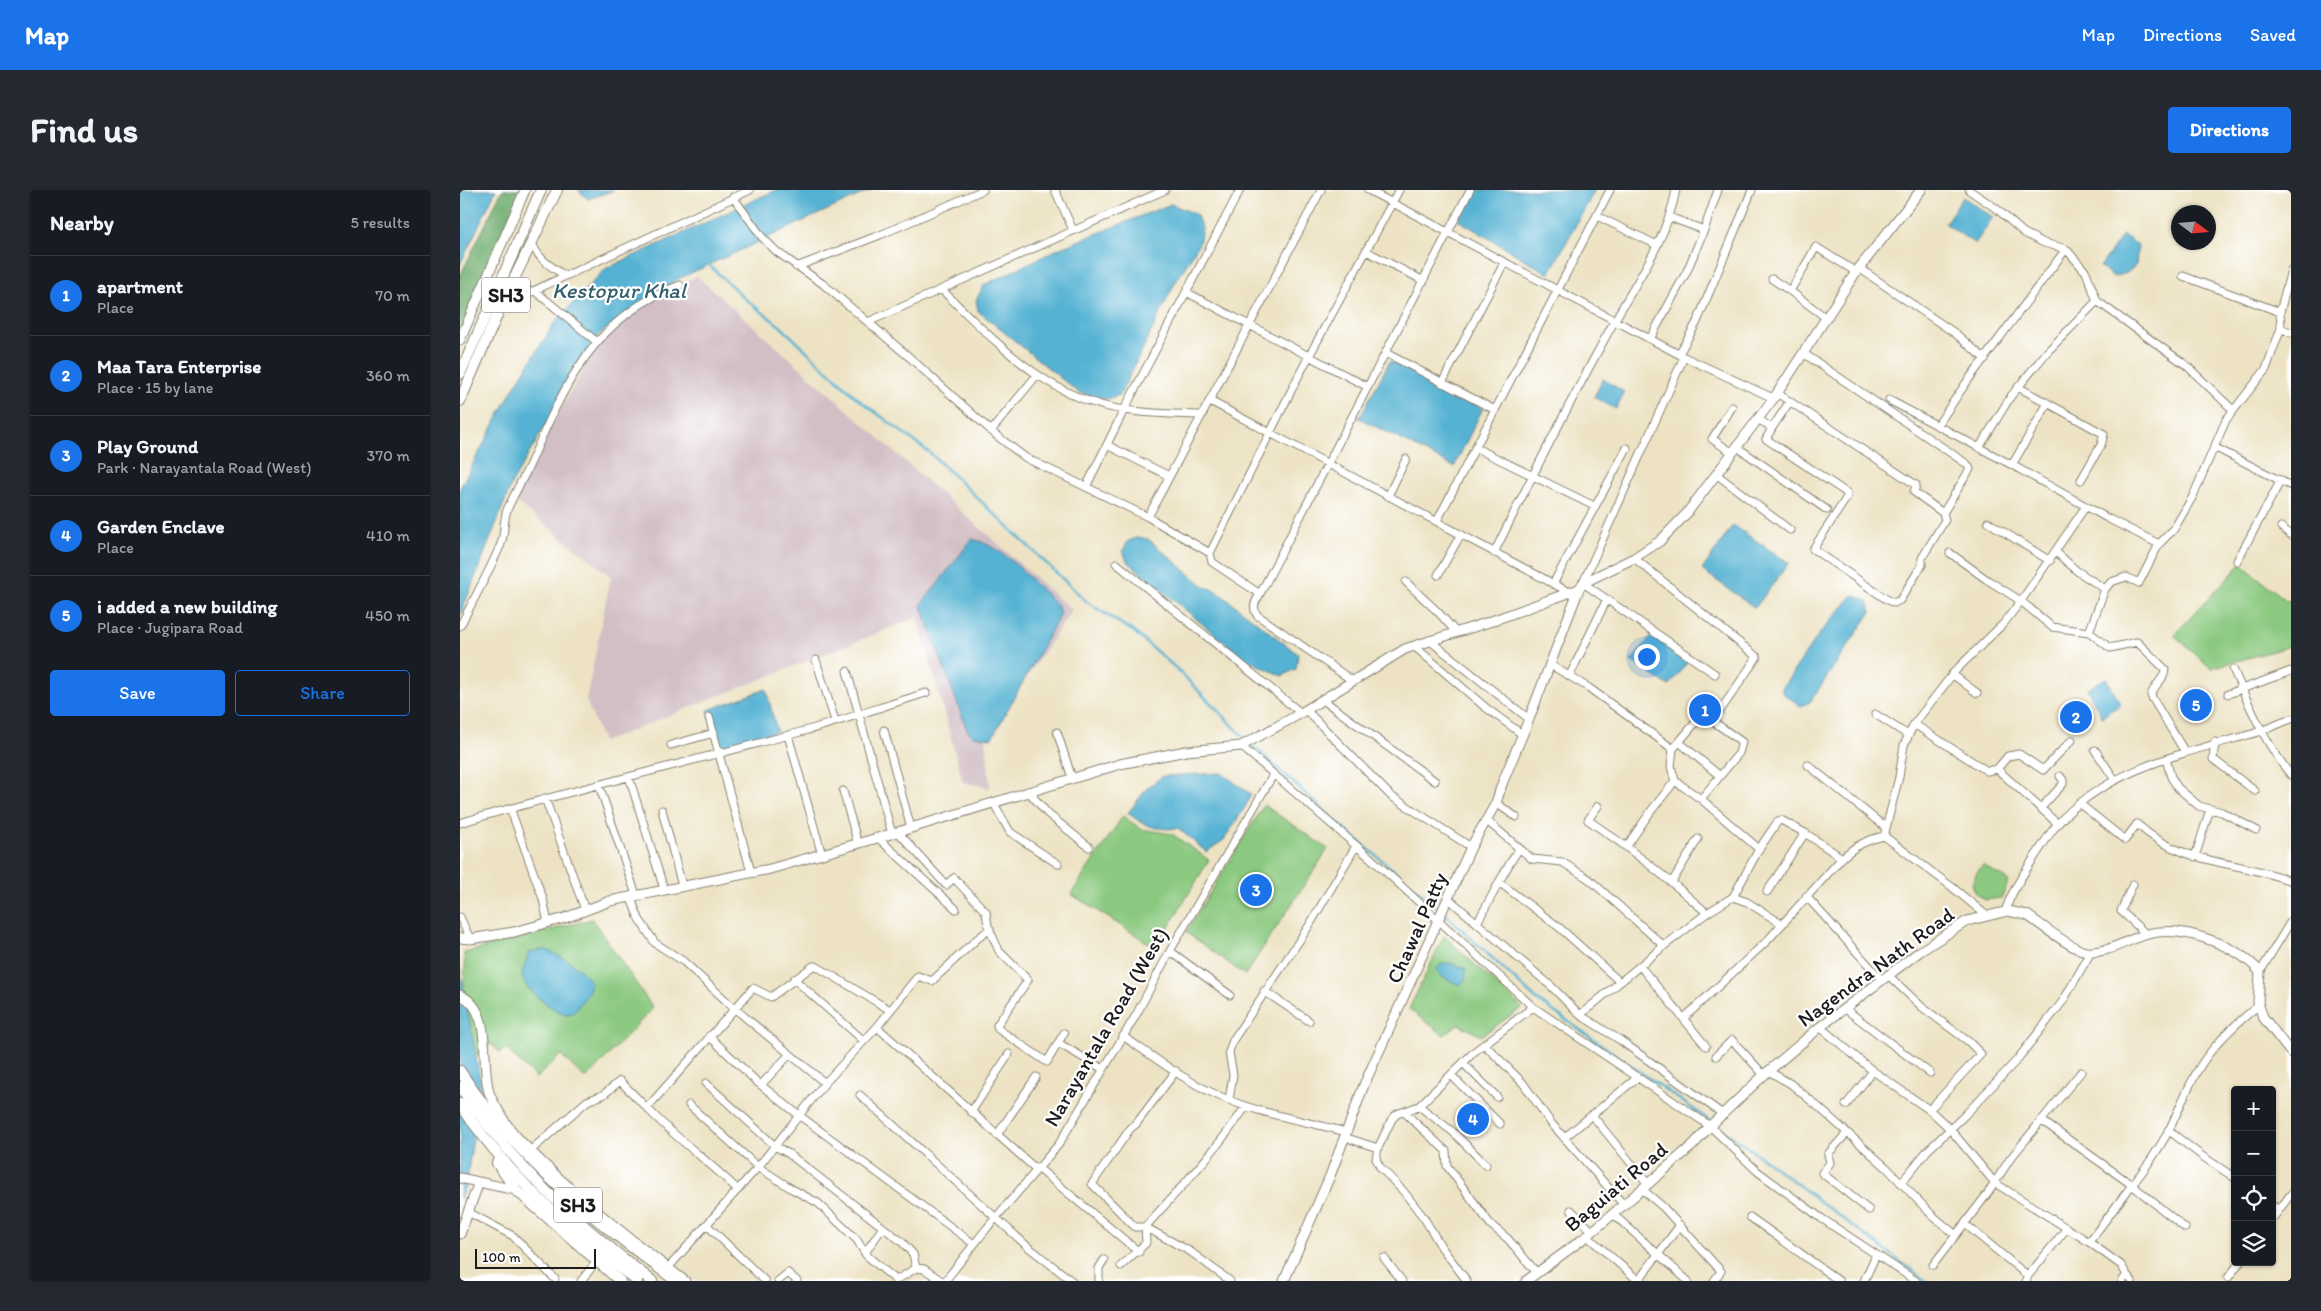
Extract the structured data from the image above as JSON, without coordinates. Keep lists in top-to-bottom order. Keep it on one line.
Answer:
{"streets":{"main road":["SH3"],"street":["Chawal Patty","Nagendra Nath Road","Narayantala Road (West)","Baguiati Road"]},"crossings":[["Nagendra Nath Road","Baguiati Road"]],"water":["Kestopur Khal"],"scale_bar":"100 m","north":"right","page":{"header":"Map","nav":["Map","Directions","Saved"],"buttons":["Directions",["Save","Share"]],"title":"Find us","heading":["Nearby","5 results"],"list":[{"mark":"1","name":"apartment","note":"Place","value":"70 m"},{"mark":"2","name":"Maa Tara Enterprise","note":"Place · 15 by lane","value":"360 m"},{"mark":"3","name":"Play Ground","note":"Park · Narayantala Road (West)","value":"370 m"},{"mark":"4","name":"Garden Enclave","note":"Place","value":"410 m"},{"mark":"5","name":"i added a new building","note":"Place · Jugipara Road","value":"450 m"}],"pins":["5","1","2","3","4"],"map_buttons":["+","−"],"scale":"100 m"}}
